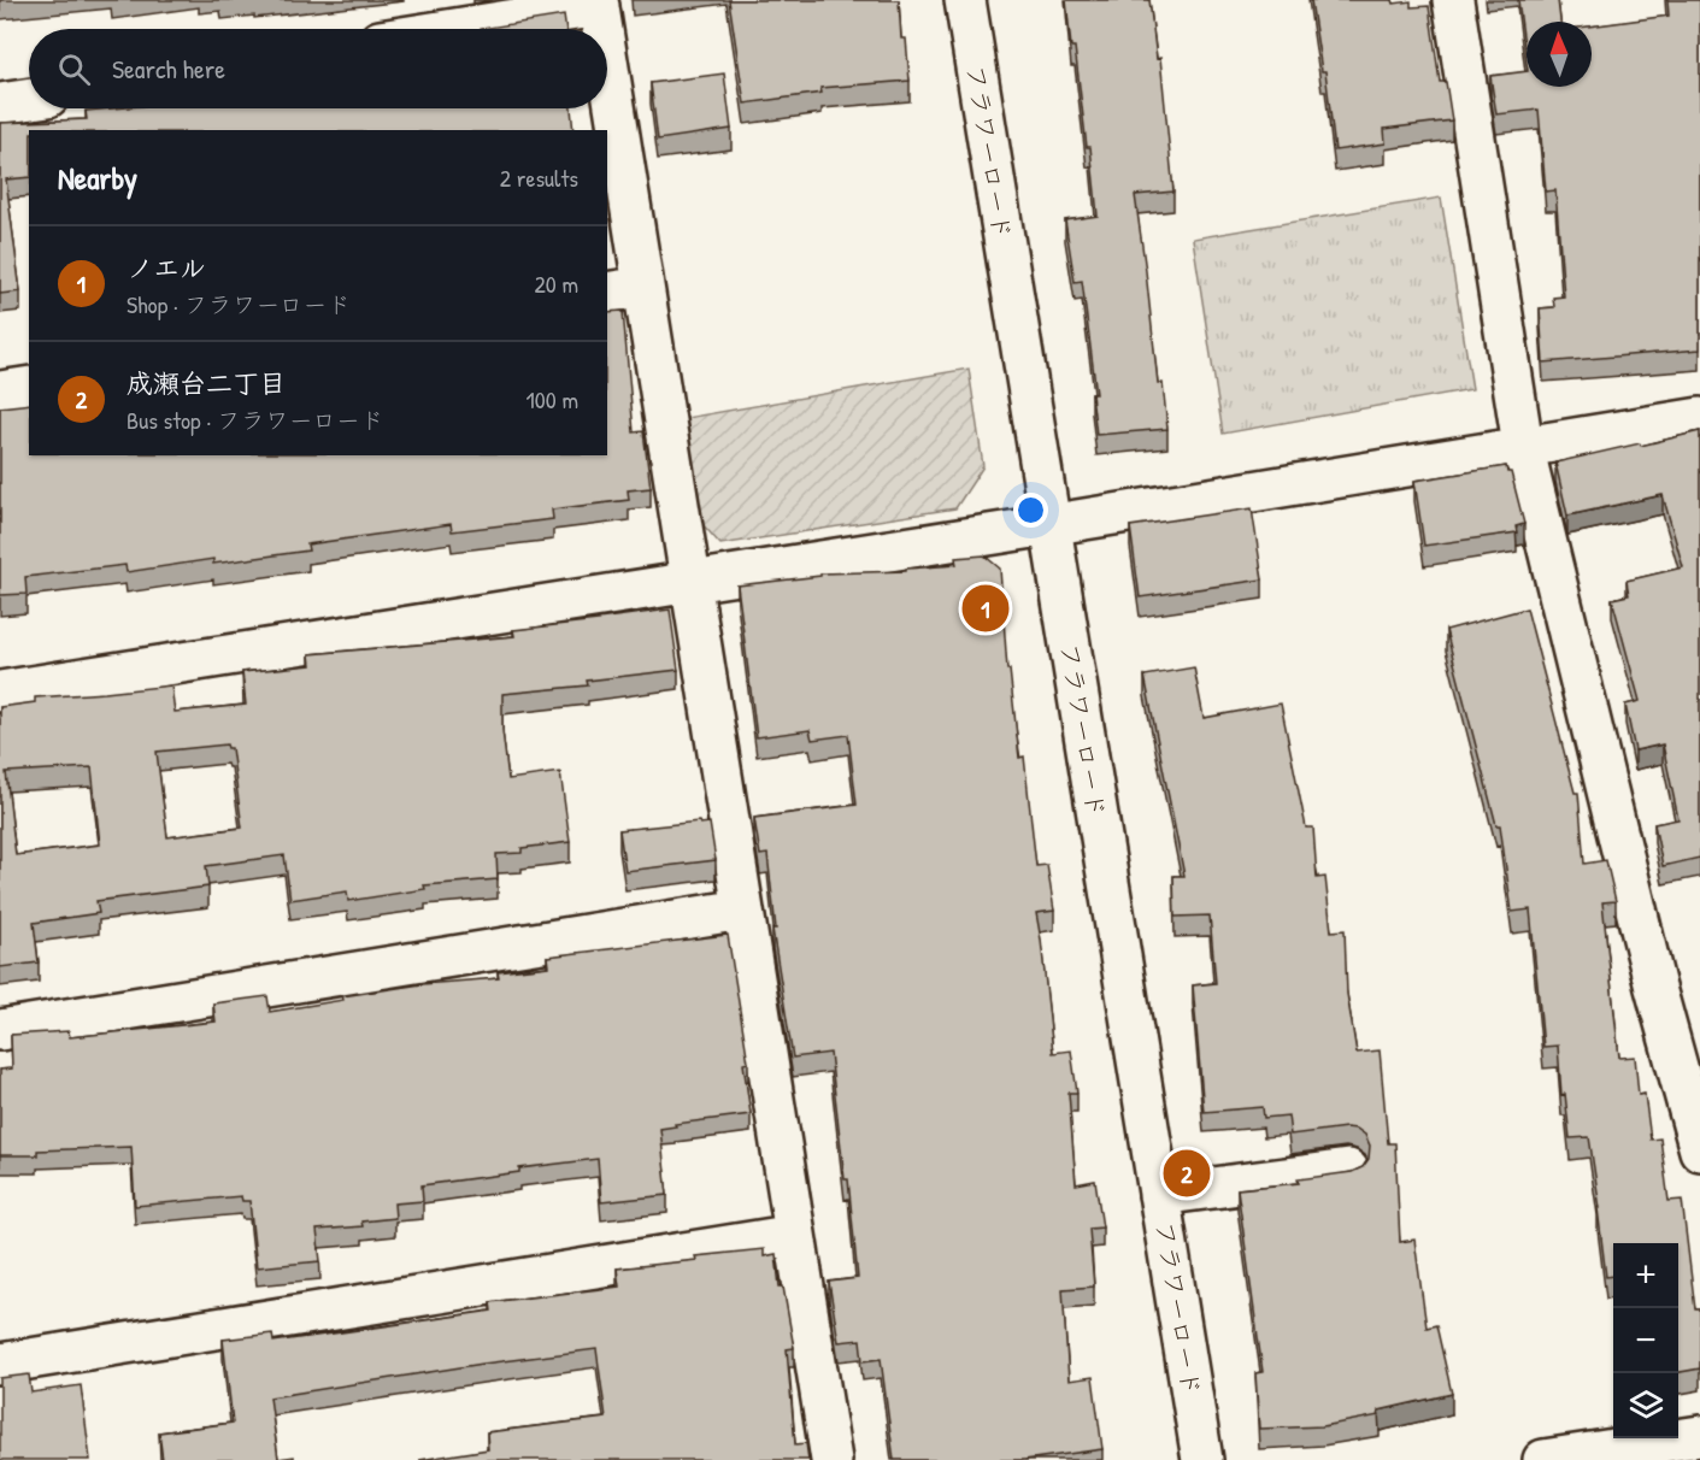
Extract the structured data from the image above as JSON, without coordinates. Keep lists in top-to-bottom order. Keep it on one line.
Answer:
{"streets":{"street":["フラワーロード"]},"north":"top","page":{"search":"Search here","heading":["Nearby","2 results"],"list":[{"mark":"1","name":"ノエル","note":"Shop · フラワーロード","value":"20 m"},{"mark":"2","name":"成瀬台二丁目","note":"Bus stop · フラワーロード","value":"100 m"}],"pins":["1","2"],"map_buttons":["+","−"]}}
